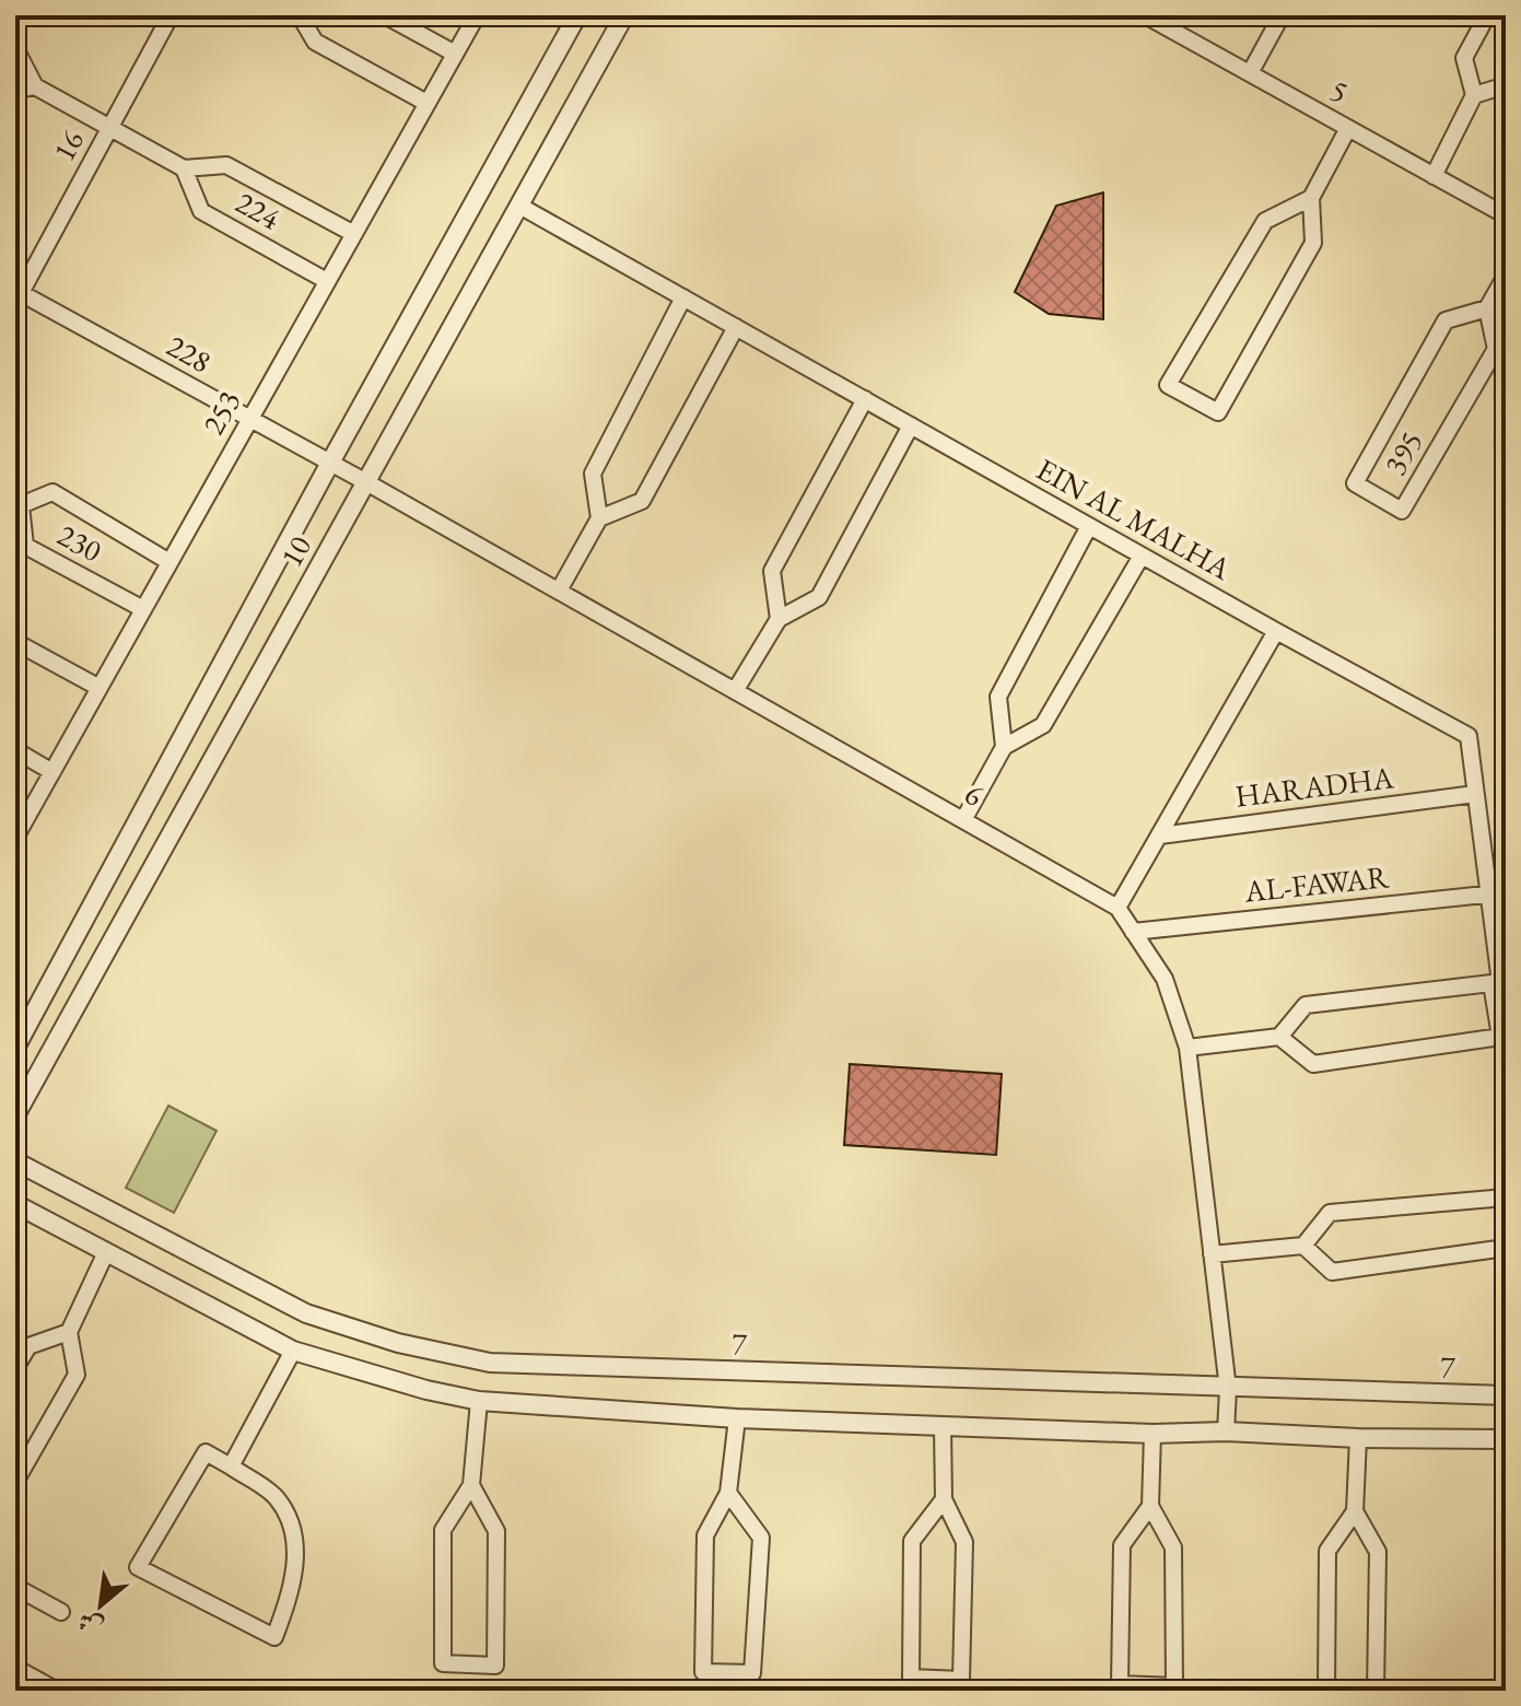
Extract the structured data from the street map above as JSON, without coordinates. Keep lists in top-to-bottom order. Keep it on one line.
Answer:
{"streets":{"street":["5","16","224","228","253","395","EIN AL MALHA","230","10","HARADHA","6","AL-FAWAR","7"]},"crossings":[["16","228"],["224","253"],["228","253"],["228","10"],["228","6"],["253","230"],["EIN AL MALHA","10"],["EIN AL MALHA","HARADHA"],["EIN AL MALHA","AL-FAWAR"],["10","6"],["6","AL-FAWAR"],["6","7"]],"north":"bottom left"}
